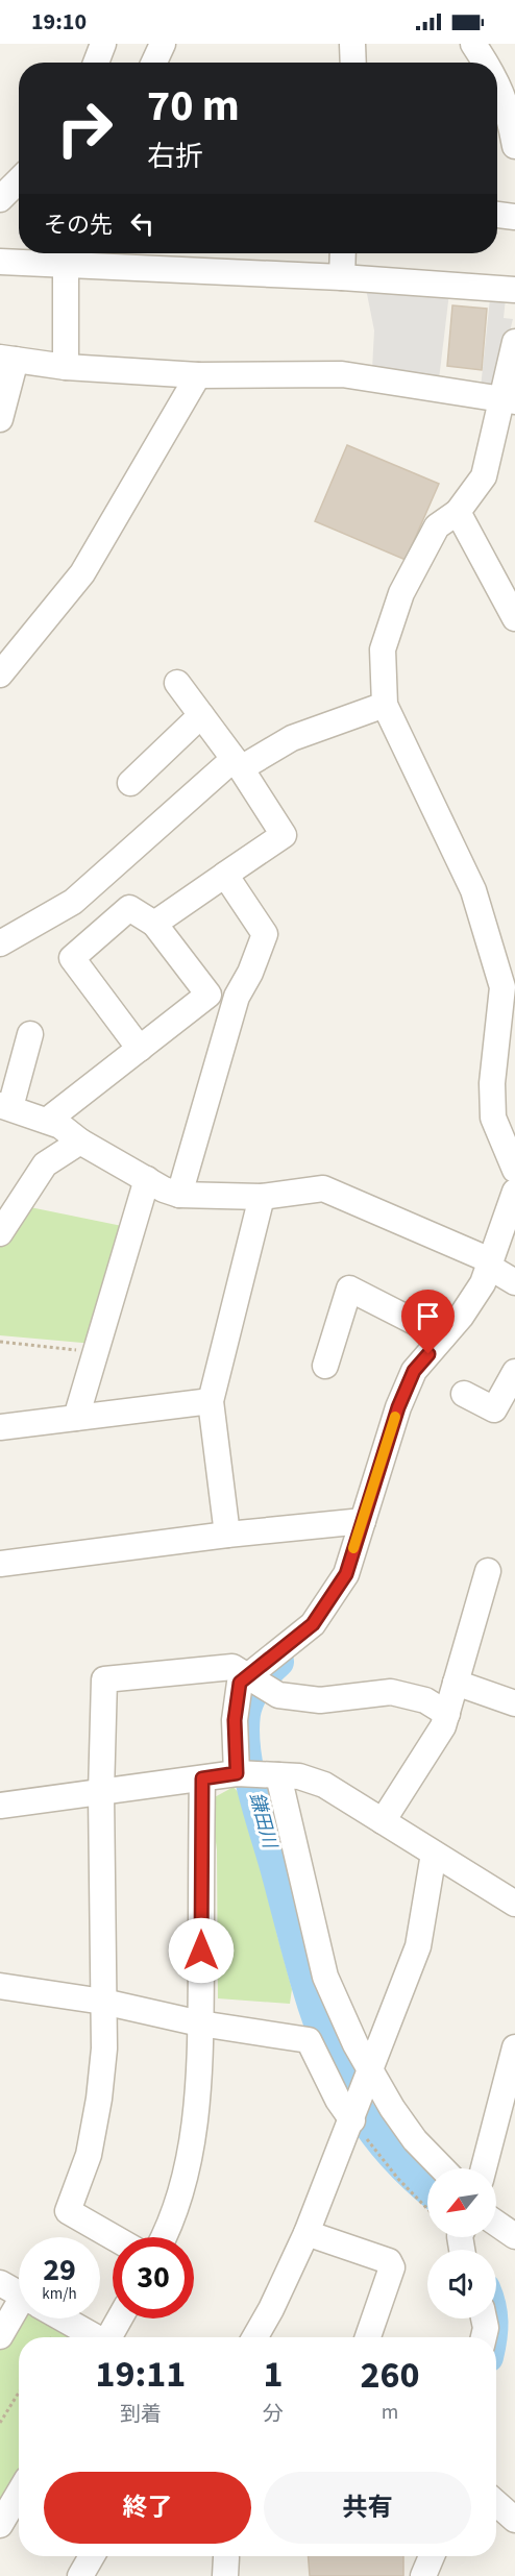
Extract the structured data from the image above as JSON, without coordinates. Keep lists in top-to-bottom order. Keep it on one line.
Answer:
{"water":["鎌田川"],"north":"bottom left","page":{"status":"19:10","turn":["70 m","右折"],"then":"その先","speed":"29 km/h","limit":"30","eta":["19:11","到着","1","分","260","m"],"buttons":["終了","共有"]}}
